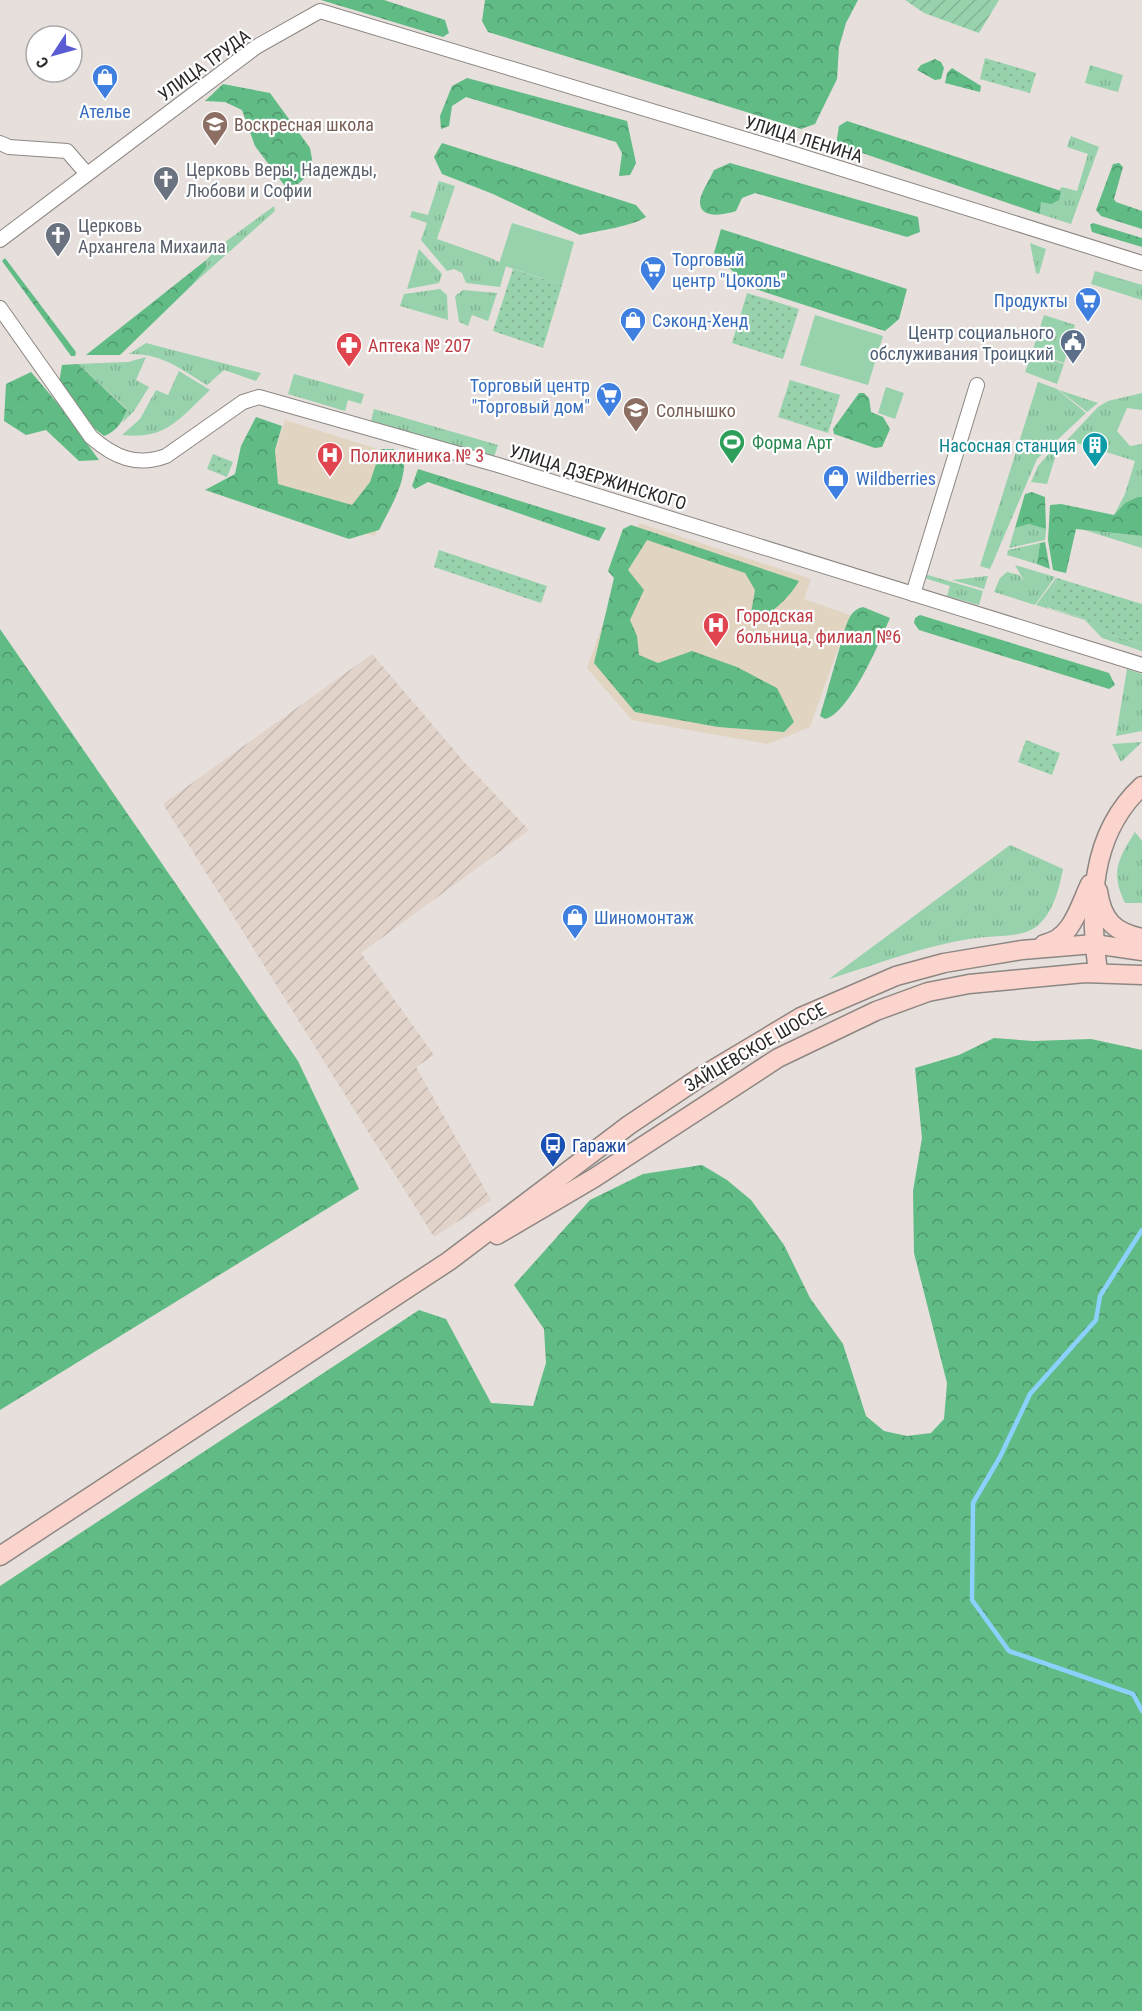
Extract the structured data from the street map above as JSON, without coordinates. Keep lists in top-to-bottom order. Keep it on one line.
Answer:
{"streets":{"main road":["ЗАЙЦЕВСКОЕ ШОССЕ"],"street":["УЛИЦА ТРУДА","УЛИЦА ЛЕНИНА","УЛИЦА ДЗЕРЖИНСКОГО"]},"crossings":[["УЛИЦА ТРУДА","УЛИЦА ЛЕНИНА"]],"places":{"shop":["Ателье","Сэконд-Хенд","Wildberries","Шиномонтаж"],"school or university":["Воскресная школа","Солнышко"],"church":["Церковь Веры, Надежды, Любови и Софии","Церковь Архангела Михаила"],"supermarket":["Торговый центр \"Цоколь\"","Продукты","Торговый центр \"Торговый дом\""],"public building":["Центр социального обслуживания Троицкий"],"pharmacy":["Аптека № 207"],"sports":["Форма Арт"],"building":["Насосная станция"],"hospital":["Поликлиника № 3","Городская больница, филиал №6"],"bus stop":["Гаражи"]},"north":"bottom left"}
